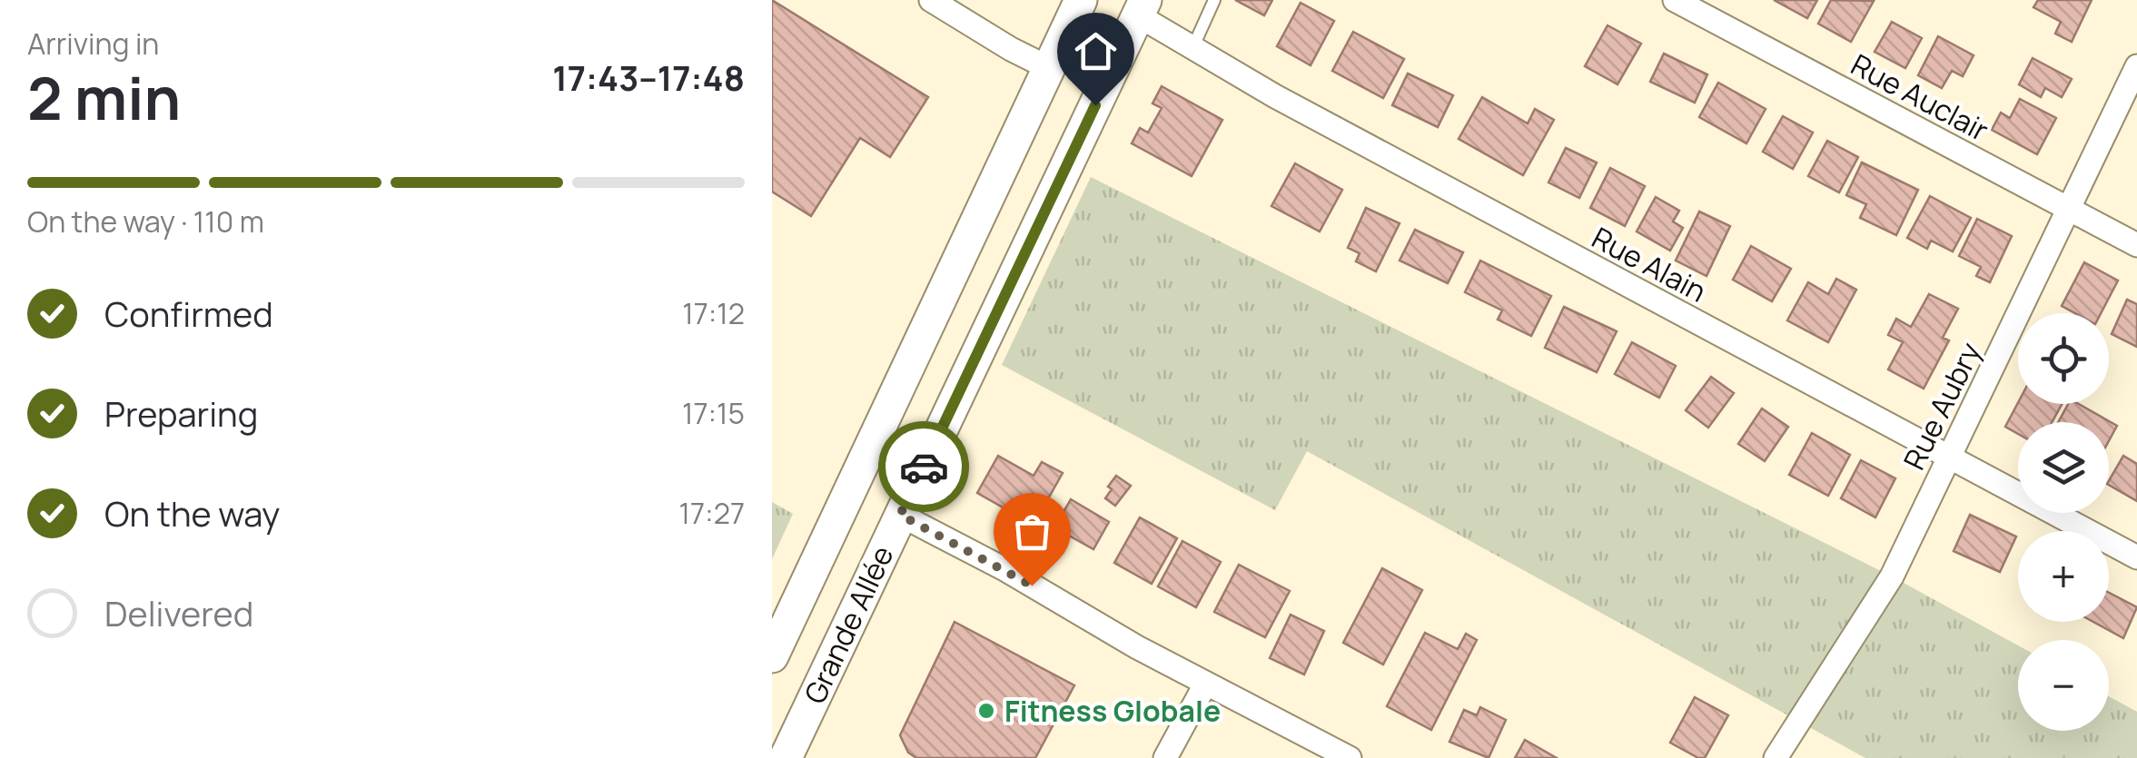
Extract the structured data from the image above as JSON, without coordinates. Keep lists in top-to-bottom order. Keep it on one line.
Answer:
{"streets":{"main road":["Grande Allée"],"street":["Rue Auclair","Rue Alain","Rue Aubry"]},"crossings":[["Rue Auclair","Rue Aubry"],["Rue Alain","Rue Aubry"],["Rue Alain","Grande Allée"]],"places":["Fitness Globale"],"page":{"heading":["2 min","Arriving in","17:43–17:48"],"bar":"On the way · 110 m","list":[["Confirmed","17:12"],["Preparing","17:15"],["On the way","17:27"],"Delivered"],"map_buttons":["+","−"]}}
